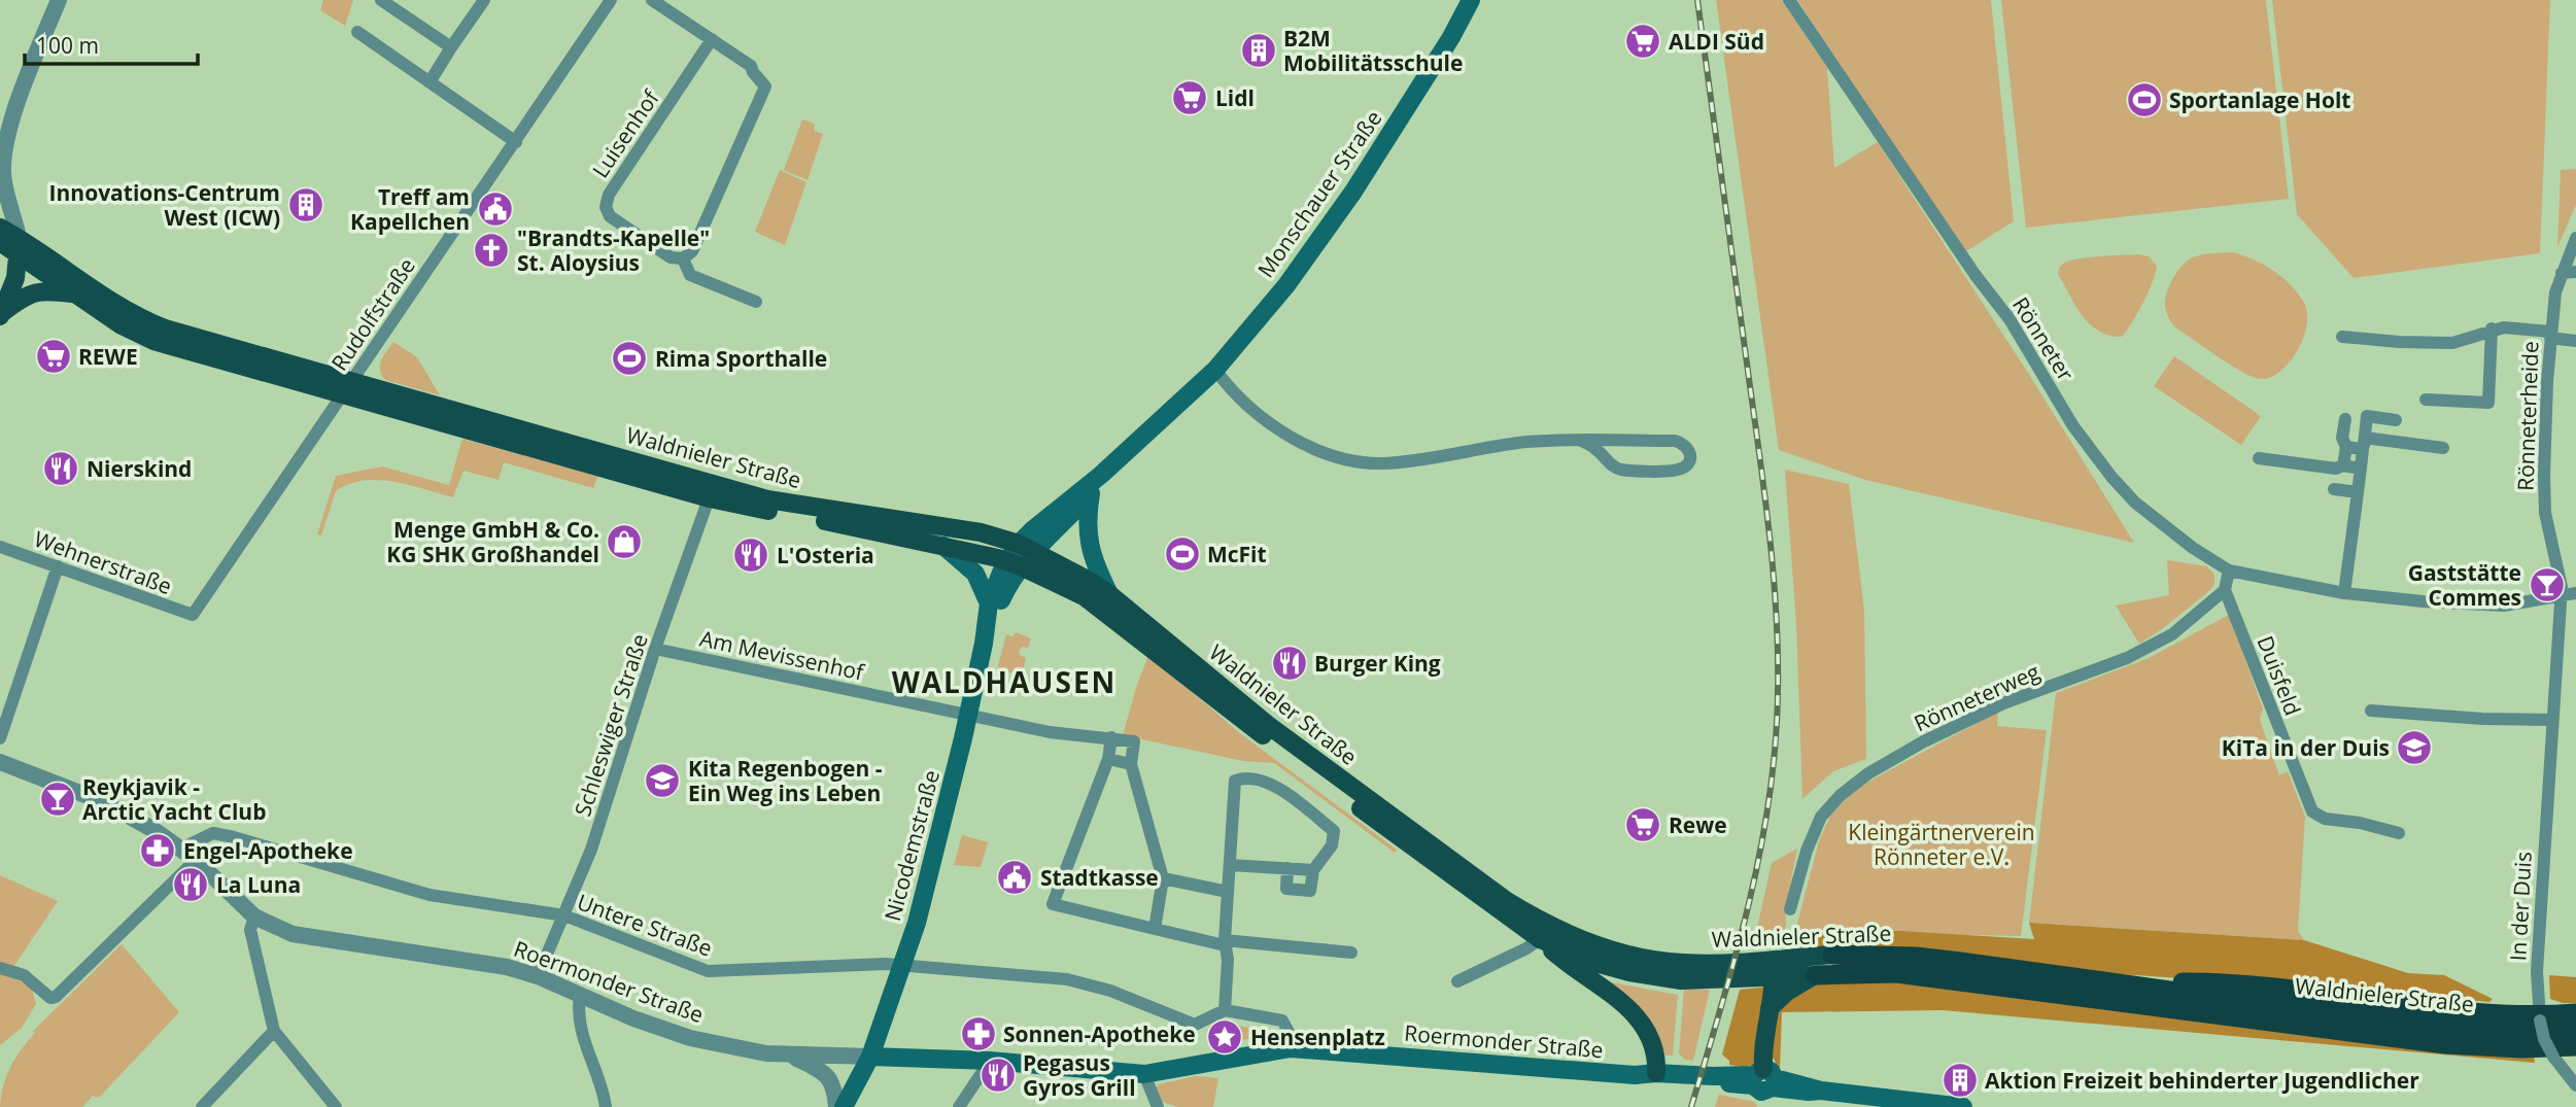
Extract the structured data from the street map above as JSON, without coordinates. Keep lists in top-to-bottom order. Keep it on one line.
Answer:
{"streets":{"highway":["Waldnieler Straße"],"main road":["Monschauer Straße","Nicodemstraße","Roermonder Straße"],"street":["Luisenhof","Rudolfstraße","Rönneter","Rönneterheide","Wehnerstraße","Am Mevissenhof","Duisfeld","Rönneterweg","Schleswiger Straße","In der Duis","Untere Straße"]},"crossings":[["Monschauer Straße","Waldnieler Straße"],["Monschauer Straße","Nicodemstraße"],["Rudolfstraße","Waldnieler Straße"],["Rudolfstraße","Wehnerstraße"],["Rönneter","Rönneterheide"],["Rönneter","In der Duis"],["Rönneterheide","In der Duis"],["Waldnieler Straße","Schleswiger Straße"],["Waldnieler Straße","Nicodemstraße"],["Am Mevissenhof","Schleswiger Straße"],["Am Mevissenhof","Nicodemstraße"],["Duisfeld","Rönneterweg"],["Schleswiger Straße","Untere Straße"],["Schleswiger Straße","Roermonder Straße"],["Nicodemstraße","Untere Straße"],["Nicodemstraße","Roermonder Straße"],["Untere Straße","Roermonder Straße"]],"districts":["WALDHAUSEN"],"parks":["Kleingärtnerverein Rönneter e.V."],"places":{"supermarket":["ALDI Süd","Lidl","REWE","Rewe"],"building":["B2M Mobilitätsschule","Innovations-Centrum West (ICW)","Aktion Freizeit behinderter Jugendlicher"],"sports":["Sportanlage Holt","Rima Sporthalle","McFit"],"public building":["Treff am Kapellchen","Stadtkasse"],"church":["\"Brandts-Kapelle\" St. Aloysius"],"restaurant":["Nierskind","L'Osteria","Burger King","La Luna","Pegasus Gyros Grill"],"shop":["Menge GmbH & Co. KG SHK Großhandel"],"bar":["Gaststätte Commes","Reykjavik - Arctic Yacht Club"],"school or university":["KiTa in der Duis","Kita Regenbogen - Ein Weg ins Leben"],"pharmacy":["Engel-Apotheke","Sonnen-Apotheke"],"place":["Hensenplatz"]},"scale_bar":"100 m"}
